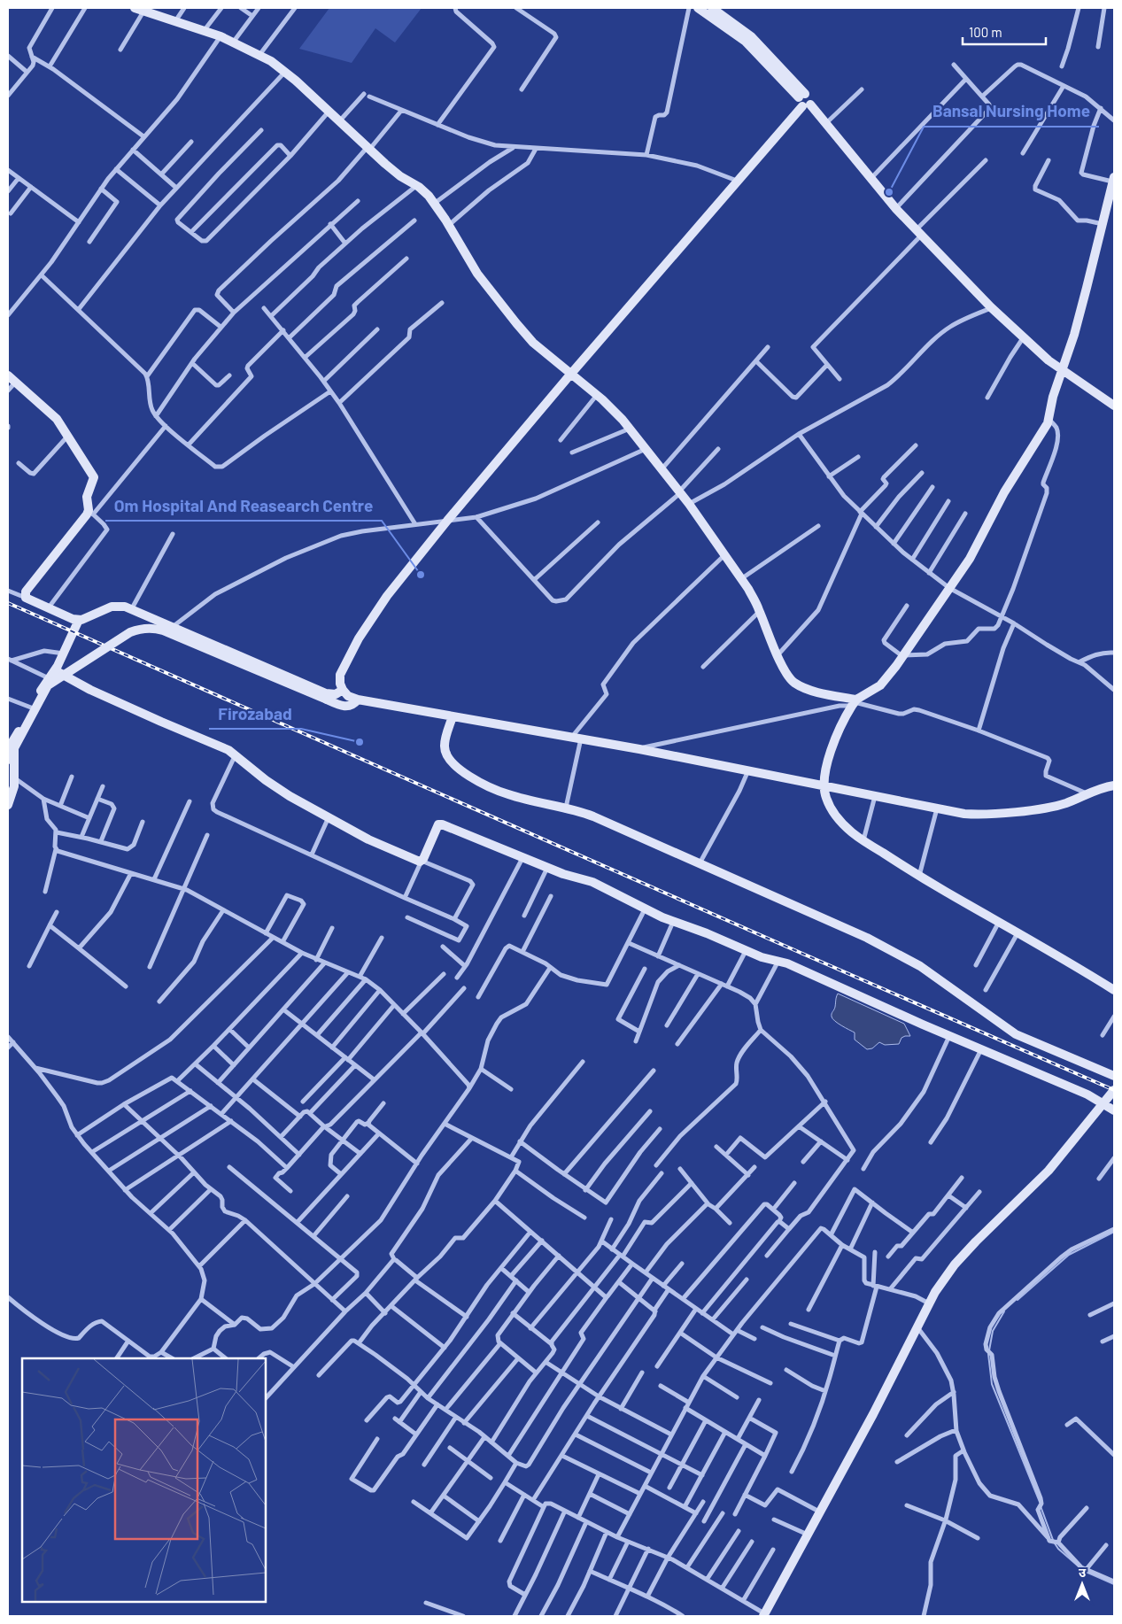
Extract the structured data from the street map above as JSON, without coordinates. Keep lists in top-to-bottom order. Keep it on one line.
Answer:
{"places":["Bansal Nursing Home","Om Hospital And Reasearch Centre","Firozabad"],"scale_bar":"100 m","north":"top"}
